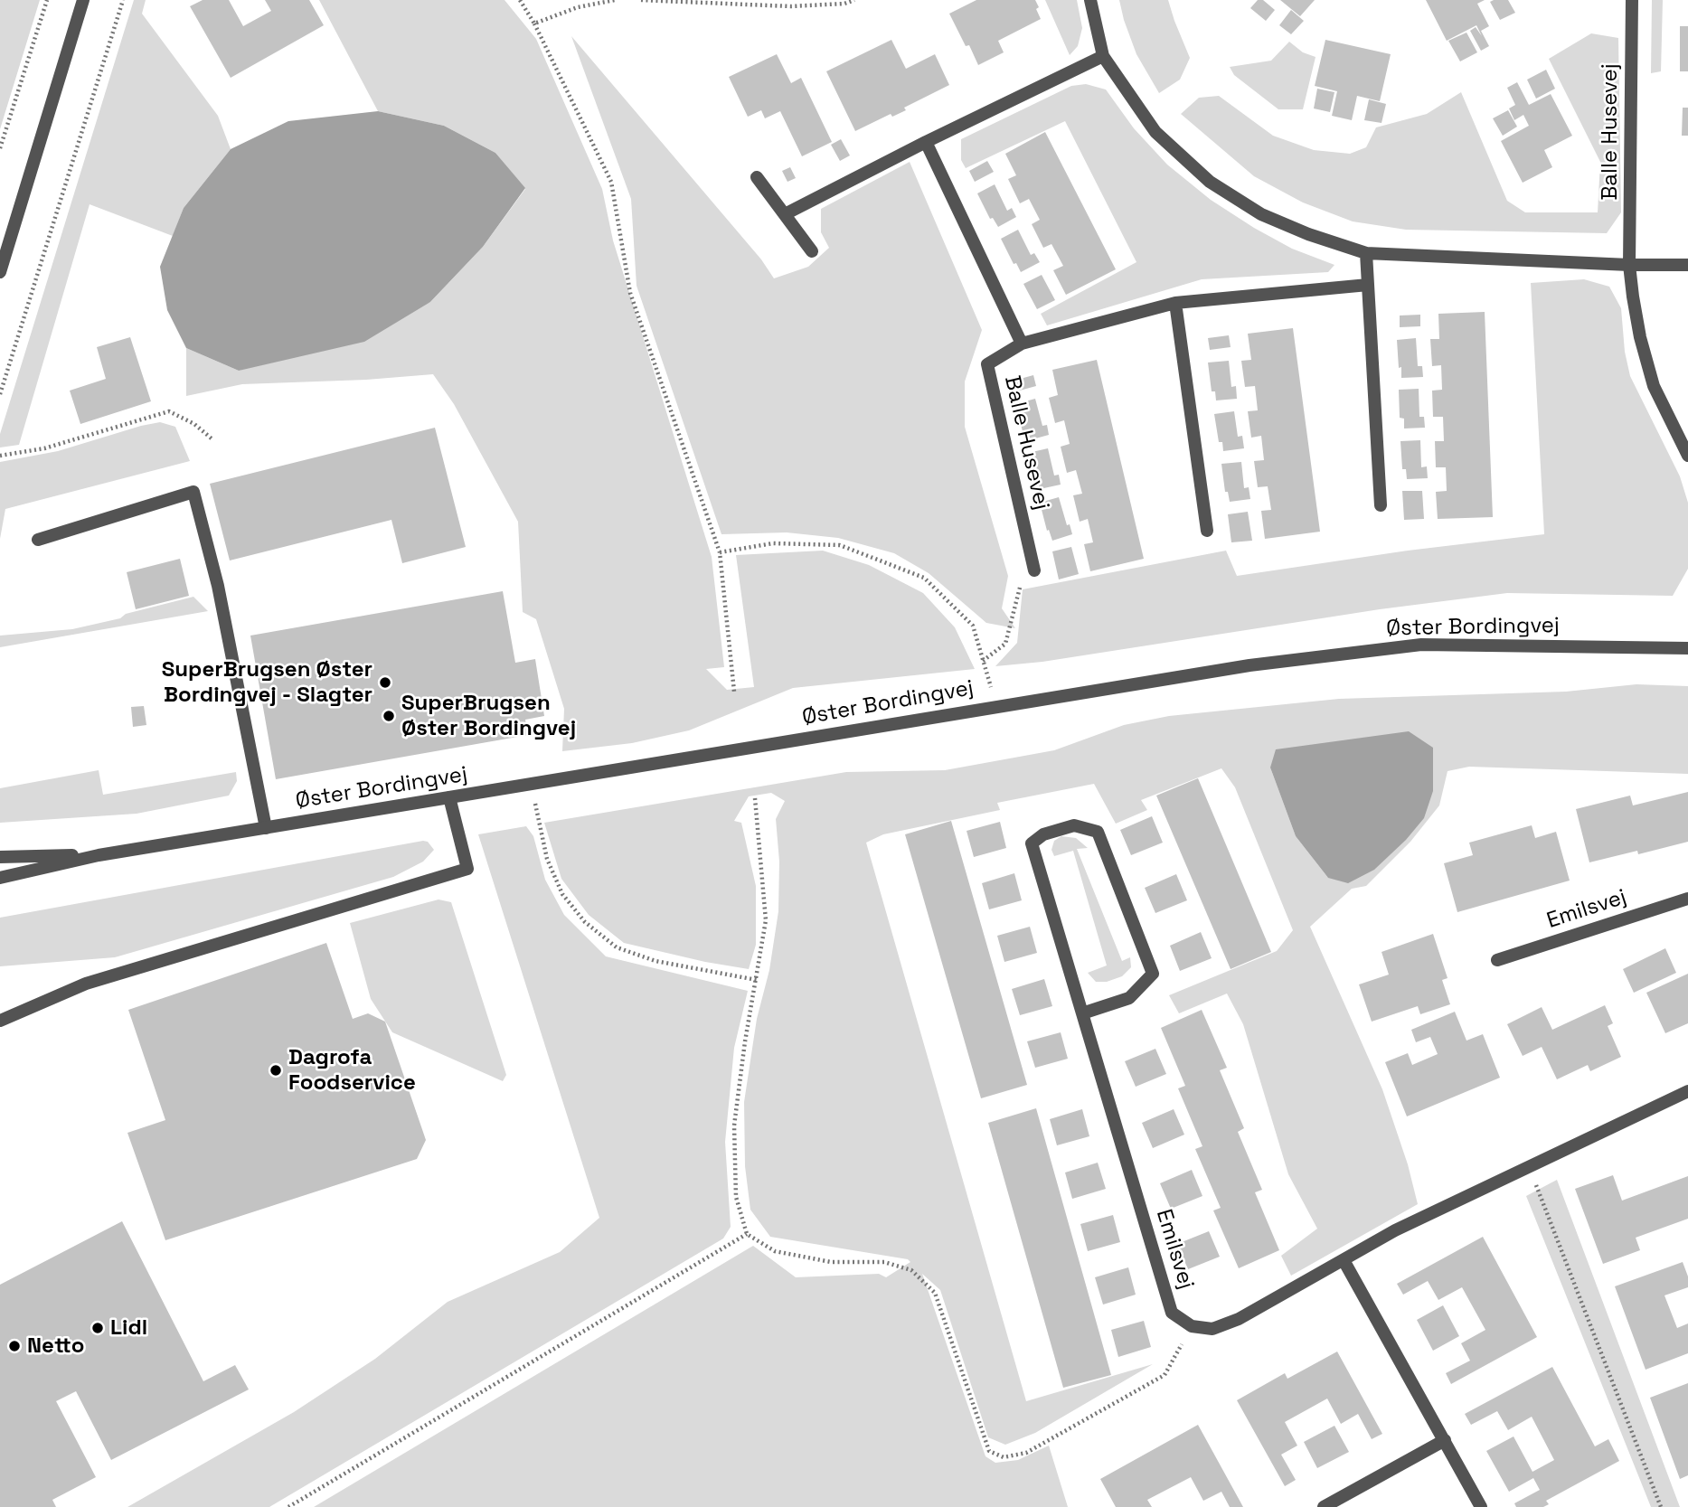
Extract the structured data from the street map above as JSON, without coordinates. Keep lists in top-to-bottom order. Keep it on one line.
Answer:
{"streets":{"street":["Balle Husevej","Øster Bordingvej","Emilsvej"]},"places":["SuperBrugsen Øster Bordingvej - Slagter","SuperBrugsen Øster Bordingvej","Dagrofa Foodservice","Lidl","Netto"]}
